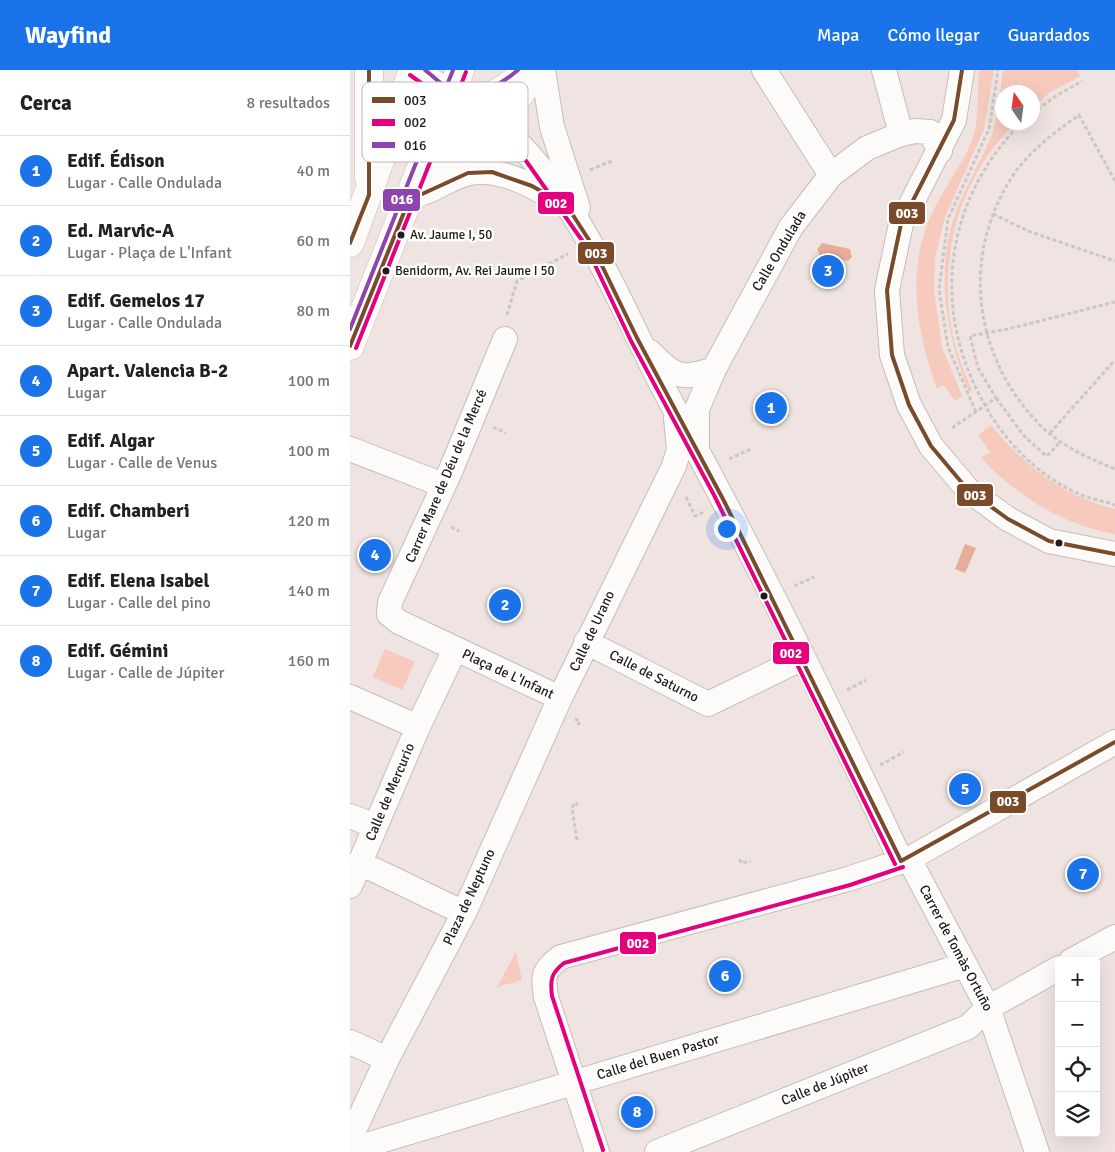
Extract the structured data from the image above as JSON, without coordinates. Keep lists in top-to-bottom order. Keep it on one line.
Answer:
{"streets":{"street":["Calle Ondulada","Carrer Mare de Déu de la Mercé","Calle de Urano","Plaça de L'Infant","Calle de Saturno","Calle de Mercurio","Plaza de Neptuno","Carrer de Tomàs Ortuño","Calle del Buen Pastor","Calle de Júpiter"]},"crossings":[["Calle Ondulada","Carrer de Tomàs Ortuño"],["Carrer Mare de Déu de la Mercé","Plaça de L'Infant"],["Calle de Urano","Plaça de L'Infant"],["Calle de Urano","Calle de Saturno"],["Calle de Urano","Plaza de Neptuno"],["Calle de Urano","Carrer de Tomàs Ortuño"],["Plaça de L'Infant","Calle de Mercurio"],["Calle de Saturno","Carrer de Tomàs Ortuño"],["Carrer de Tomàs Ortuño","Calle del Buen Pastor"],["Carrer de Tomàs Ortuño","Calle de Júpiter"]],"places":["Av. Jaume I, 50","Benidorm, Av. Rei Jaume I 50"],"lines":["transit line 003","transit line 016","transit line 002"],"legend":["003","002","016"],"north":"top","page":{"header":"Wayfind","nav":["Mapa","Cómo llegar","Guardados"],"heading":["Cerca","8 resultados"],"list":[{"mark":"1","name":"Edif. Édison","note":"Lugar · Calle Ondulada","value":"40 m"},{"mark":"2","name":"Ed. Marvic-A","note":"Lugar · Plaça de L'Infant","value":"60 m"},{"mark":"3","name":"Edif. Gemelos 17","note":"Lugar · Calle Ondulada","value":"80 m"},{"mark":"4","name":"Apart. Valencia B-2","note":"Lugar","value":"100 m"},{"mark":"5","name":"Edif. Algar","note":"Lugar · Calle de Venus","value":"100 m"},{"mark":"6","name":"Edif. Chamberi","note":"Lugar","value":"120 m"},{"mark":"7","name":"Edif. Elena Isabel","note":"Lugar · Calle del pino","value":"140 m"},{"mark":"8","name":"Edif. Gémini","note":"Lugar · Calle de Júpiter","value":"160 m"}],"pins":["3","1","4","2","5","7","6","8"],"map_buttons":["+","−"]}}
